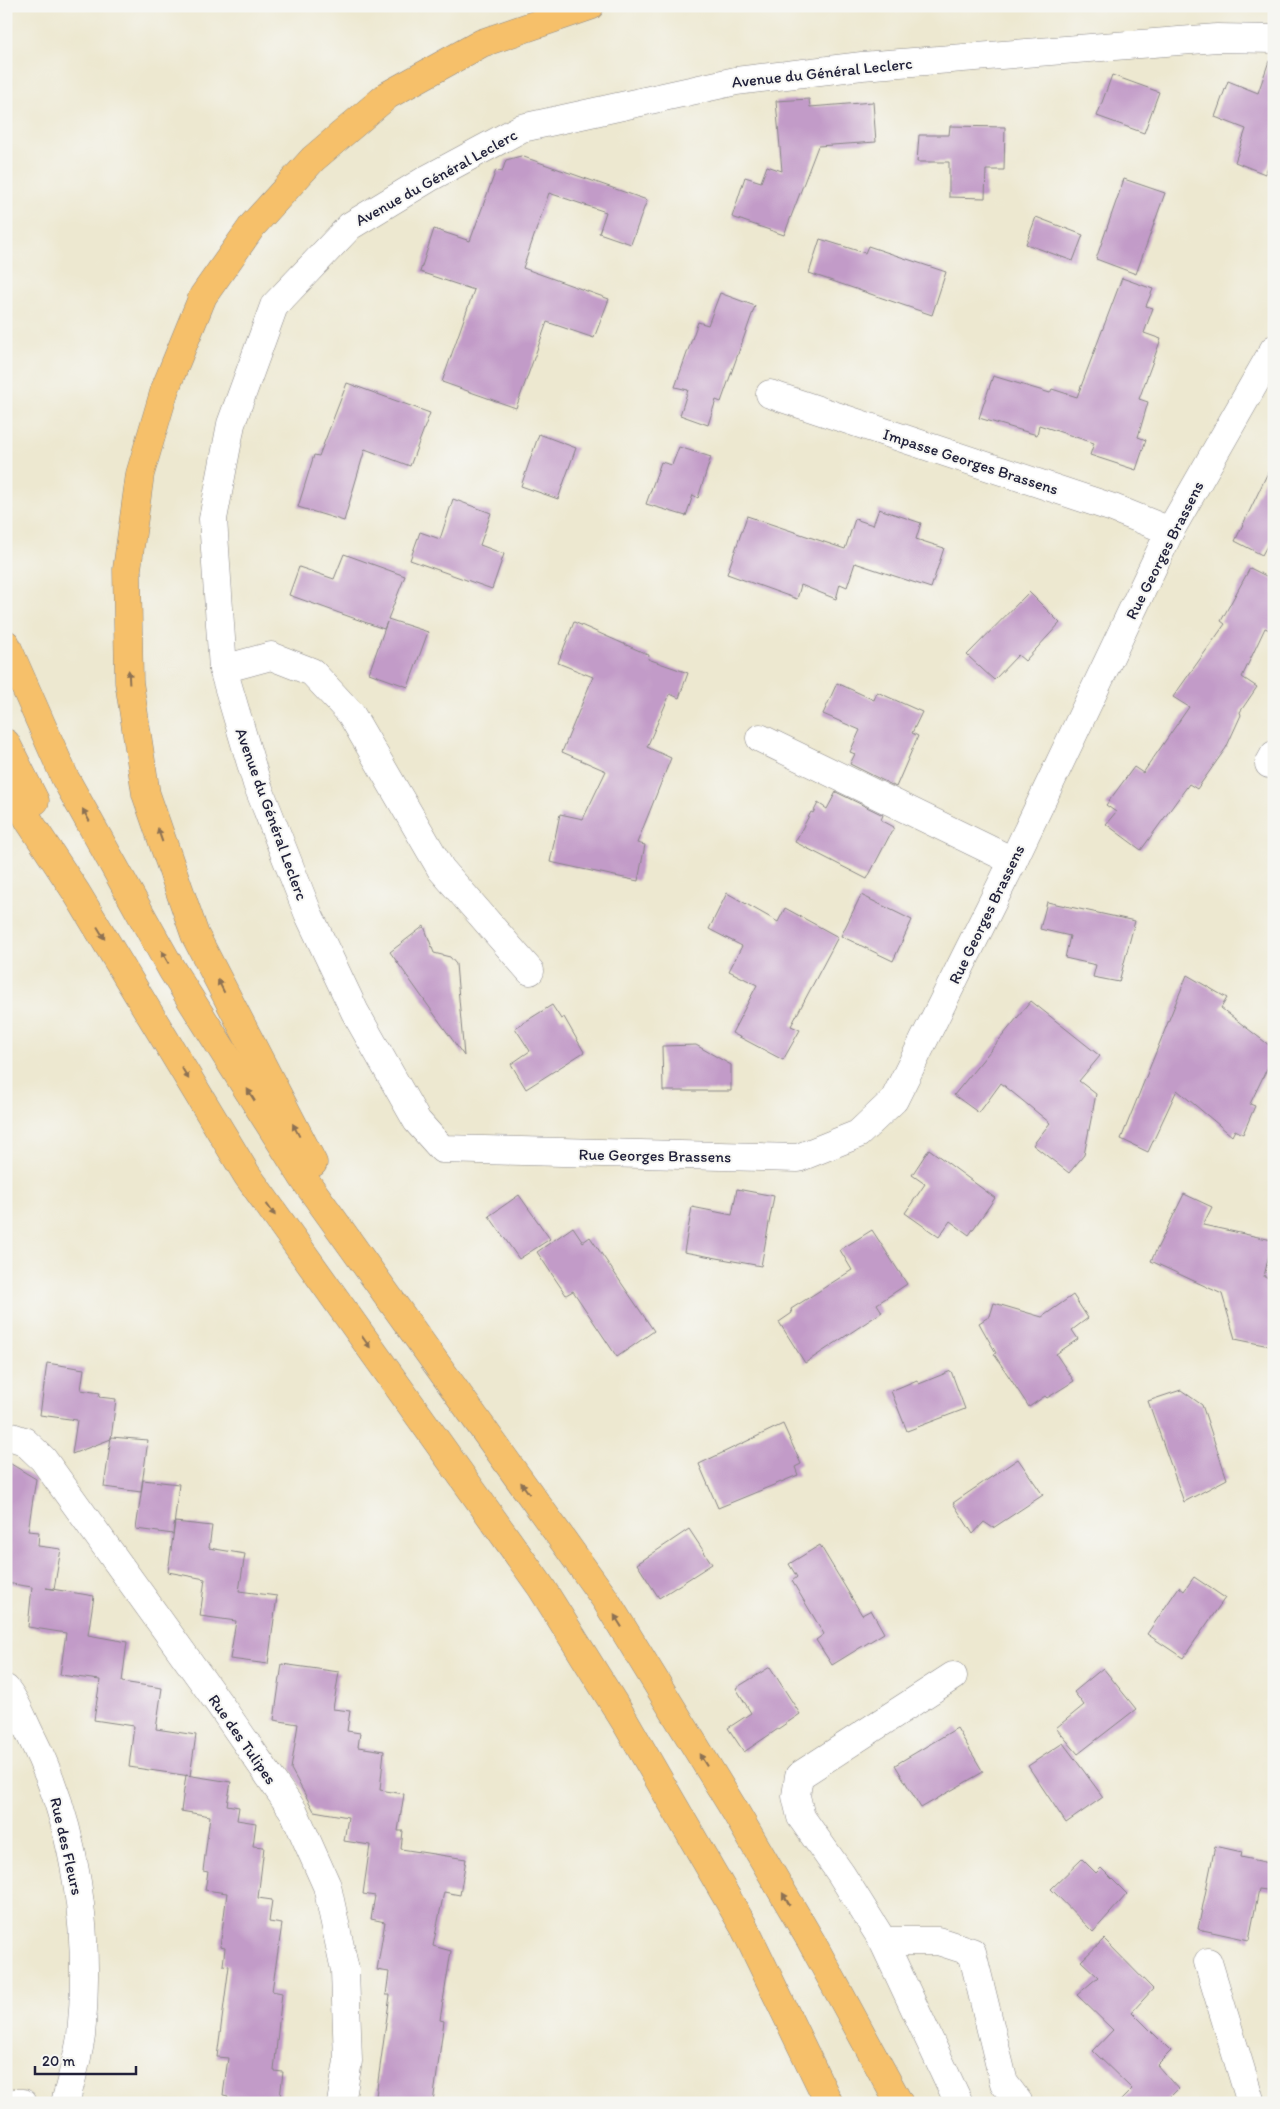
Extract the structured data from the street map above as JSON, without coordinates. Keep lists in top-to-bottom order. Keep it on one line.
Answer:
{"streets":{"street":["Avenue du Général Leclerc","Impasse Georges Brassens","Rue Georges Brassens","Rue des Tulipes","Rue des Fleurs"]},"crossings":[["Avenue du Général Leclerc","Rue Georges Brassens"],["Impasse Georges Brassens","Rue Georges Brassens"]],"scale_bar":"20 m"}
